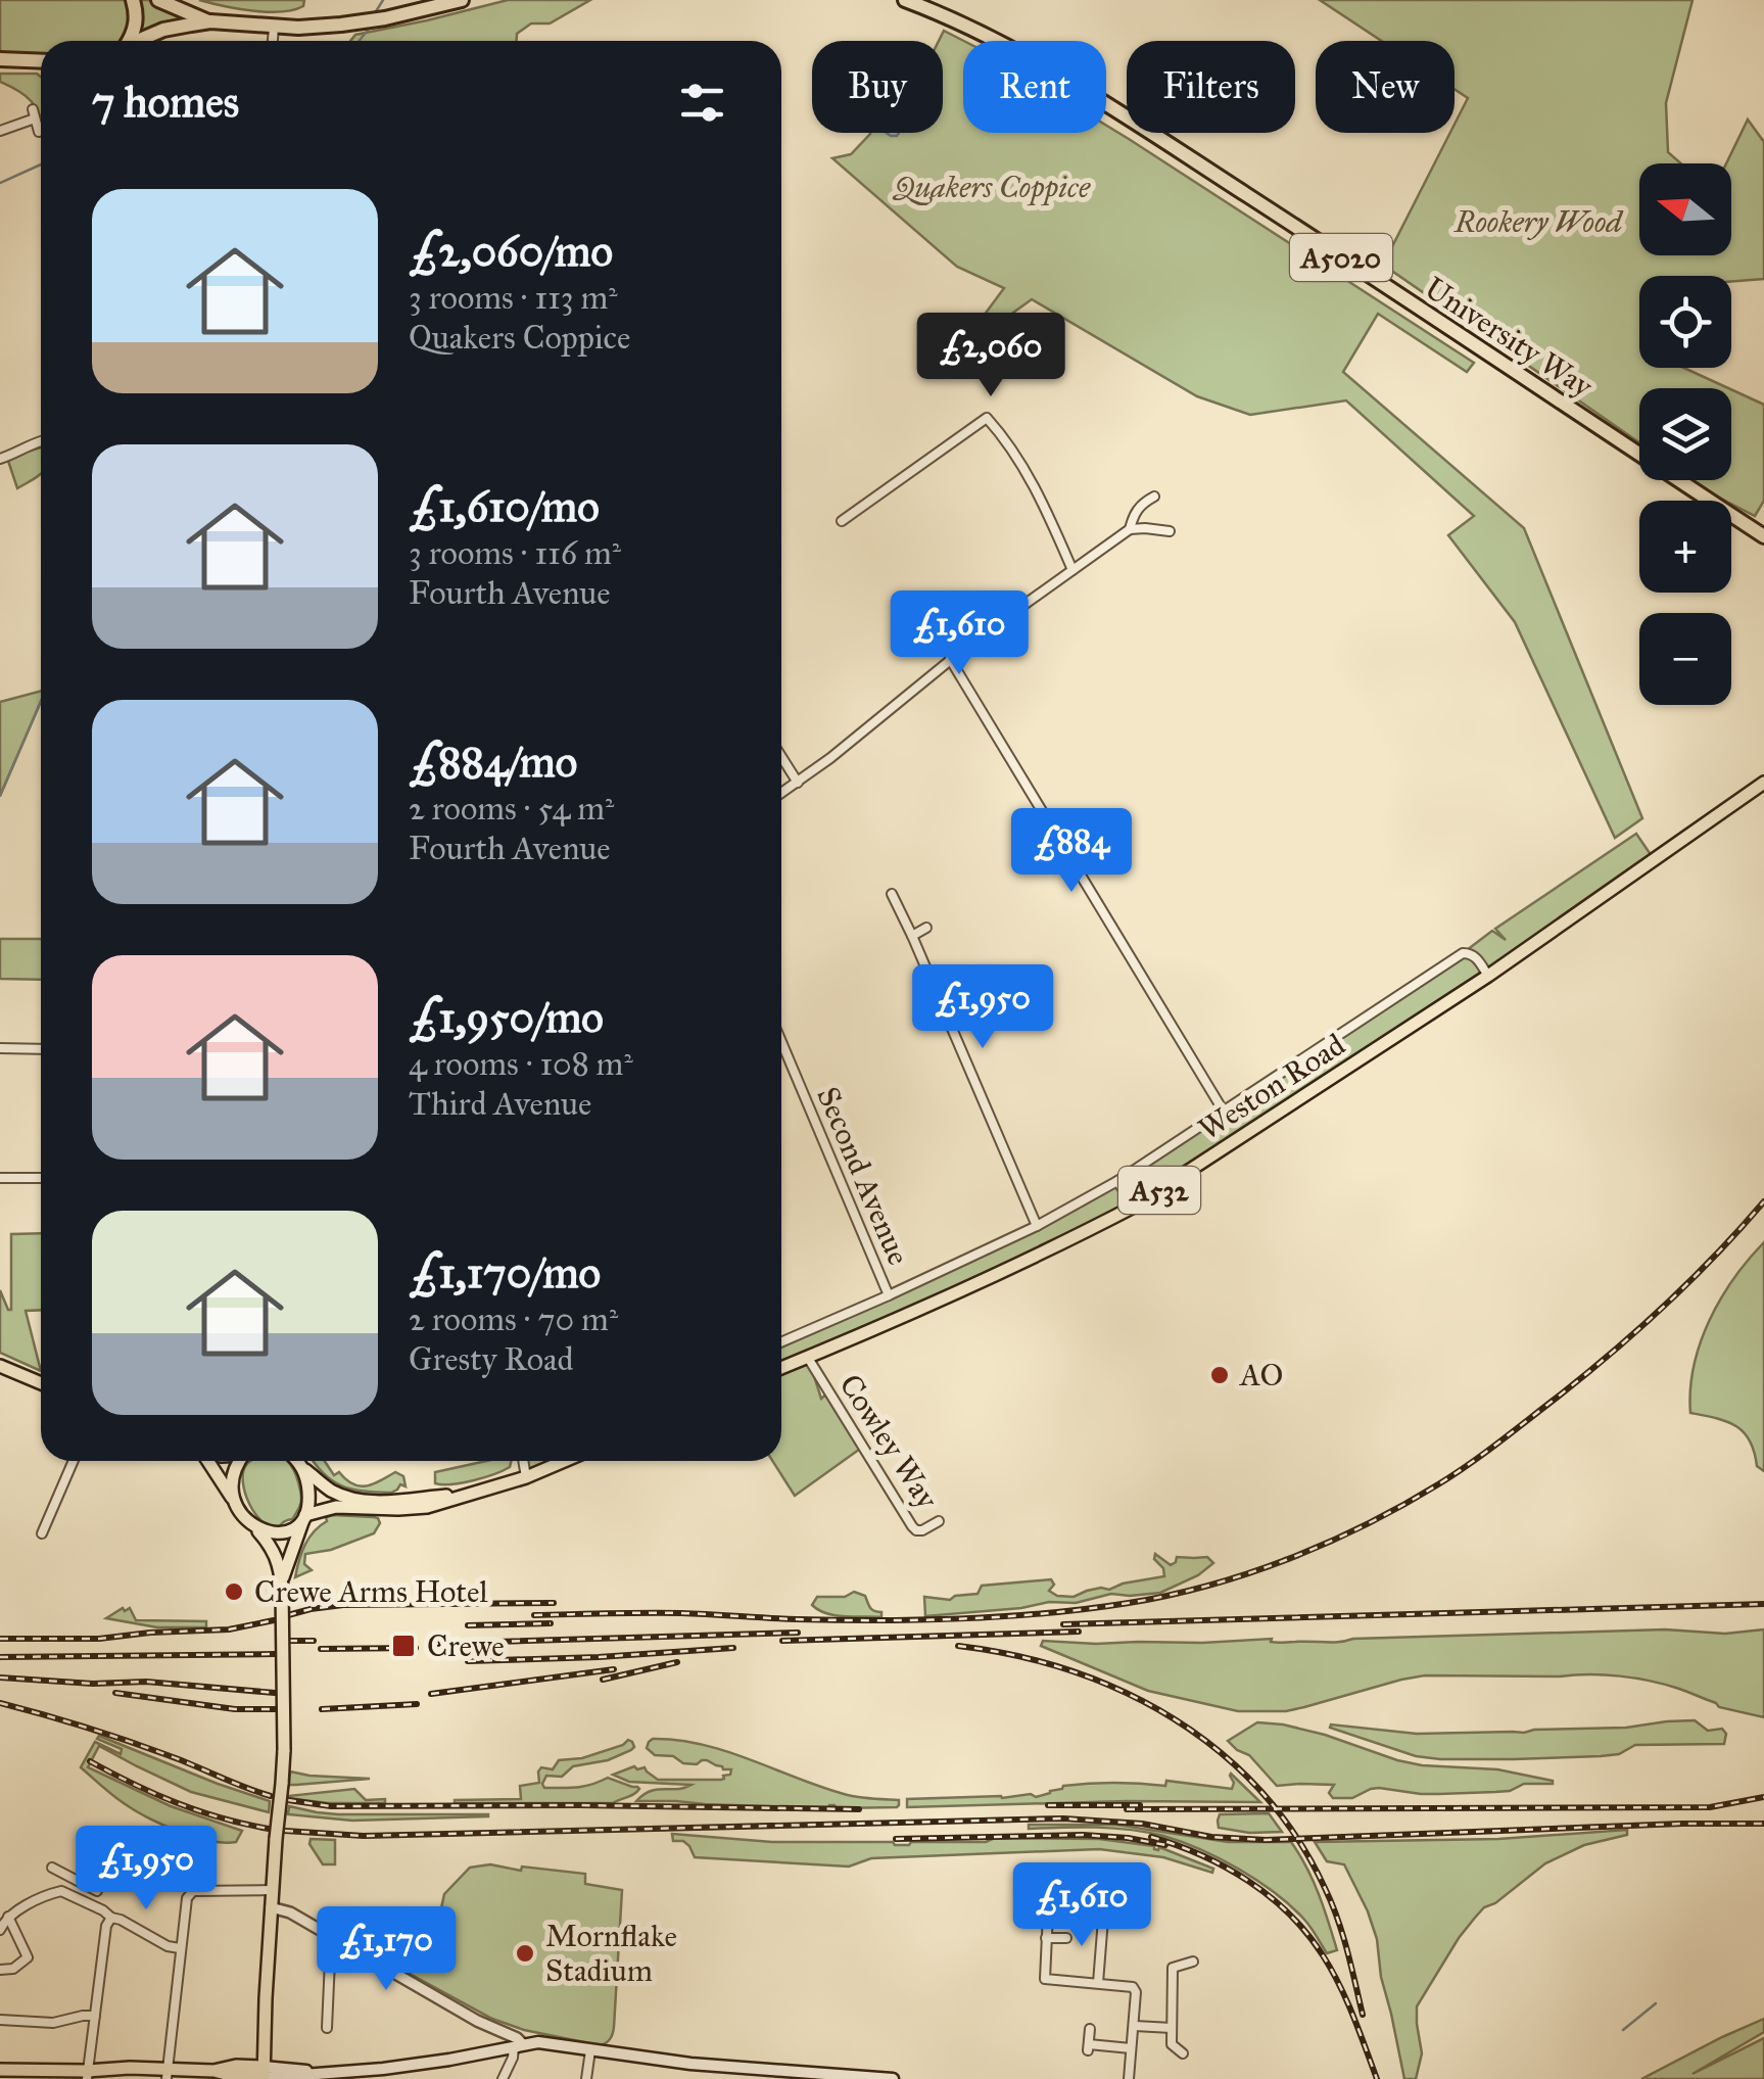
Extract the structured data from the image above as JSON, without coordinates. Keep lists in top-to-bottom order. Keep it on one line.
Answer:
{"streets":{"highway":["A5020","University Way"],"main road":["Weston Road","A532"],"street":["Second Avenue","Cowley Way"]},"crossings":[["Weston Road","Cowley Way"]],"parks":["Quakers Coppice","Rookery Wood"],"places":{"other":["AO","Crewe Arms Hotel","Mornflake Stadium"],"transit":["Crewe"]},"north":"left","page":{"chip":["Buy","Rent","Filters","New"],"heading":"7 homes","map_buttons":["+","−"],"list":[{"name":"£2,060/mo","note":"3 rooms · 113 m² · Quakers Coppice"},{"name":"£1,610/mo","note":"3 rooms · 116 m² · Fourth Avenue"},{"name":"£884/mo","note":"2 rooms · 54 m² · Fourth Avenue"},{"name":"£1,950/mo","note":"4 rooms · 108 m² · Third Avenue"},{"name":"£1,170/mo","note":"2 rooms · 70 m² · Gresty Road"}],"price":["£2,060","£1,610","£884","£1,950","£1,950","£1,610","£1,170"]}}
